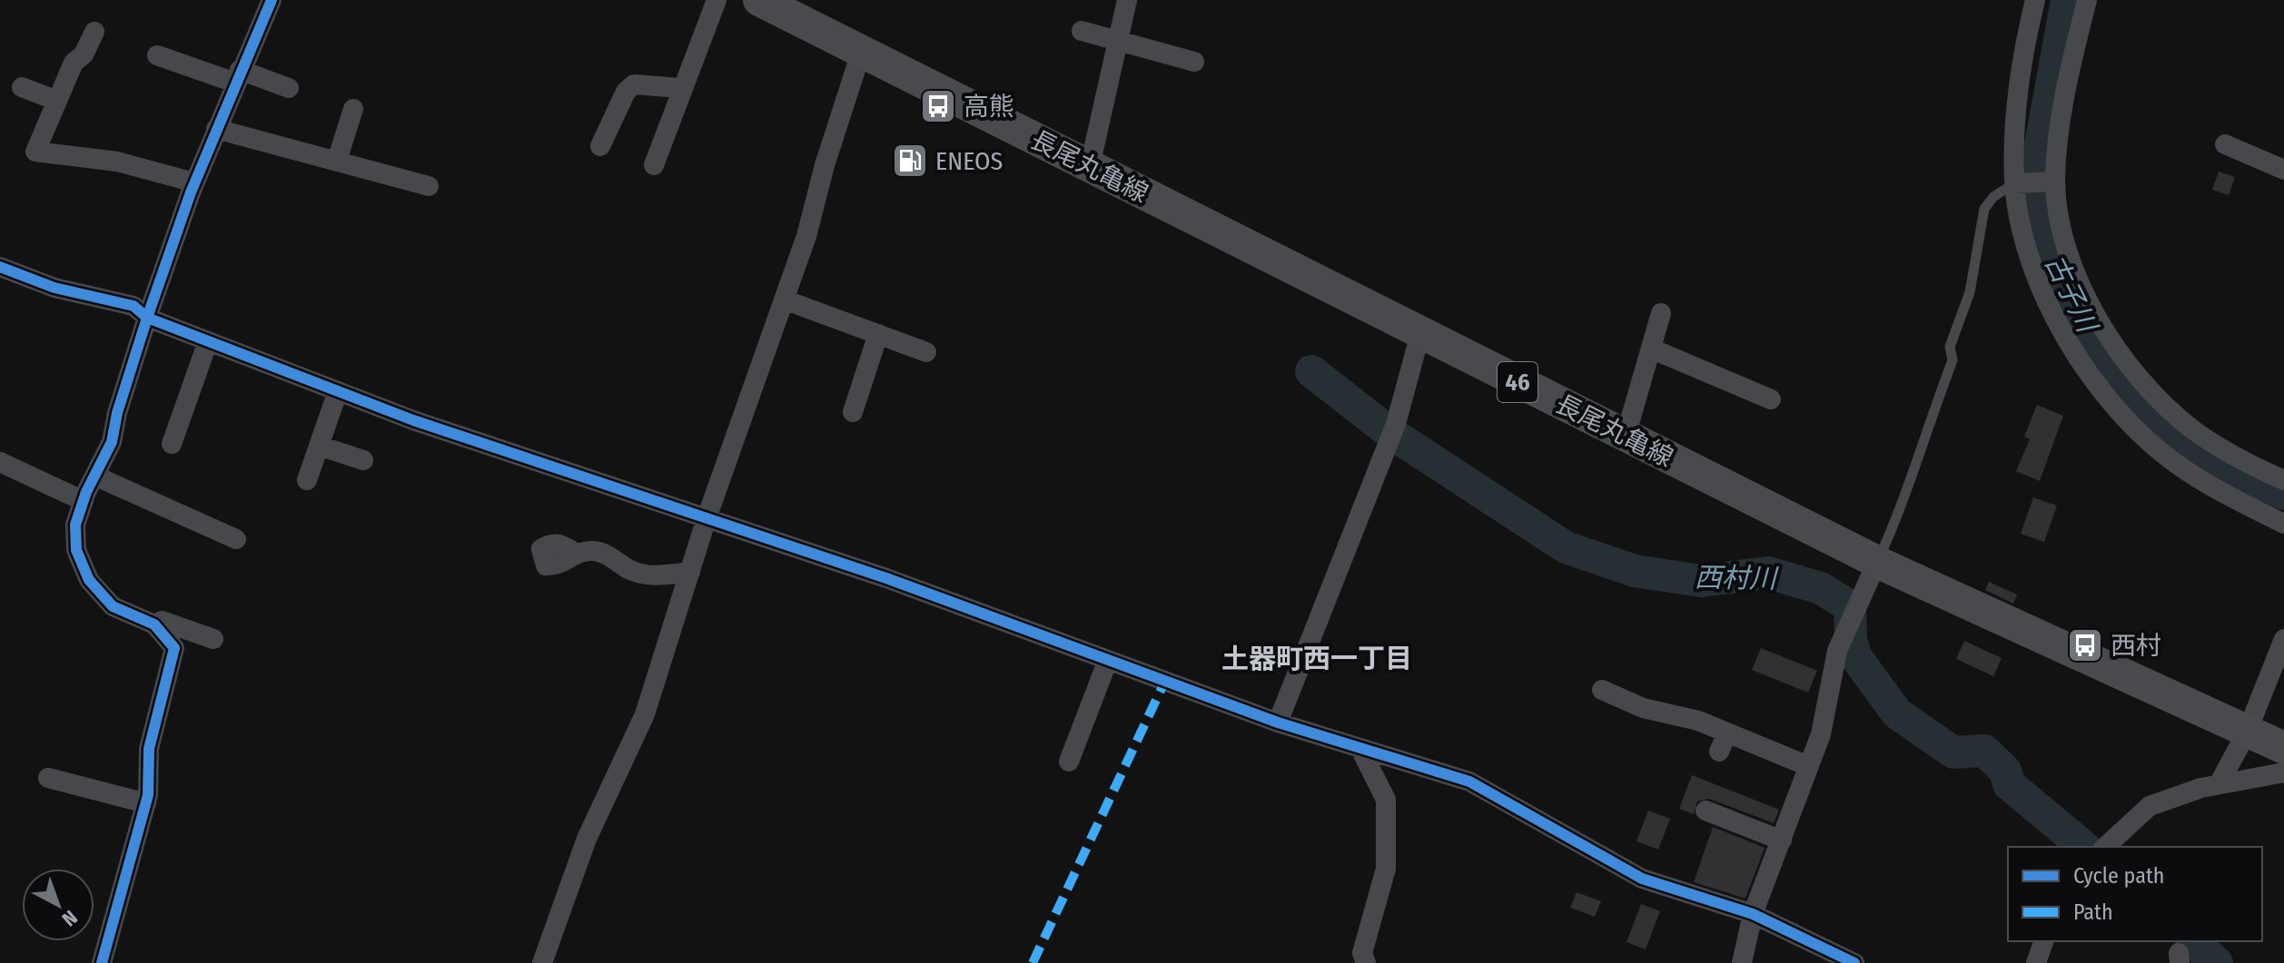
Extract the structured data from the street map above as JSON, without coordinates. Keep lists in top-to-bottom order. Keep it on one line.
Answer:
{"streets":{"main road":["長尾丸亀線","46"]},"districts":["土器町西一丁目"],"water":["古子川","西村川"],"places":{"bus stop":["高熊","西村"],"fuel station":["ENEOS"]},"legend":["Cycle path","Path"],"north":"bottom right"}
